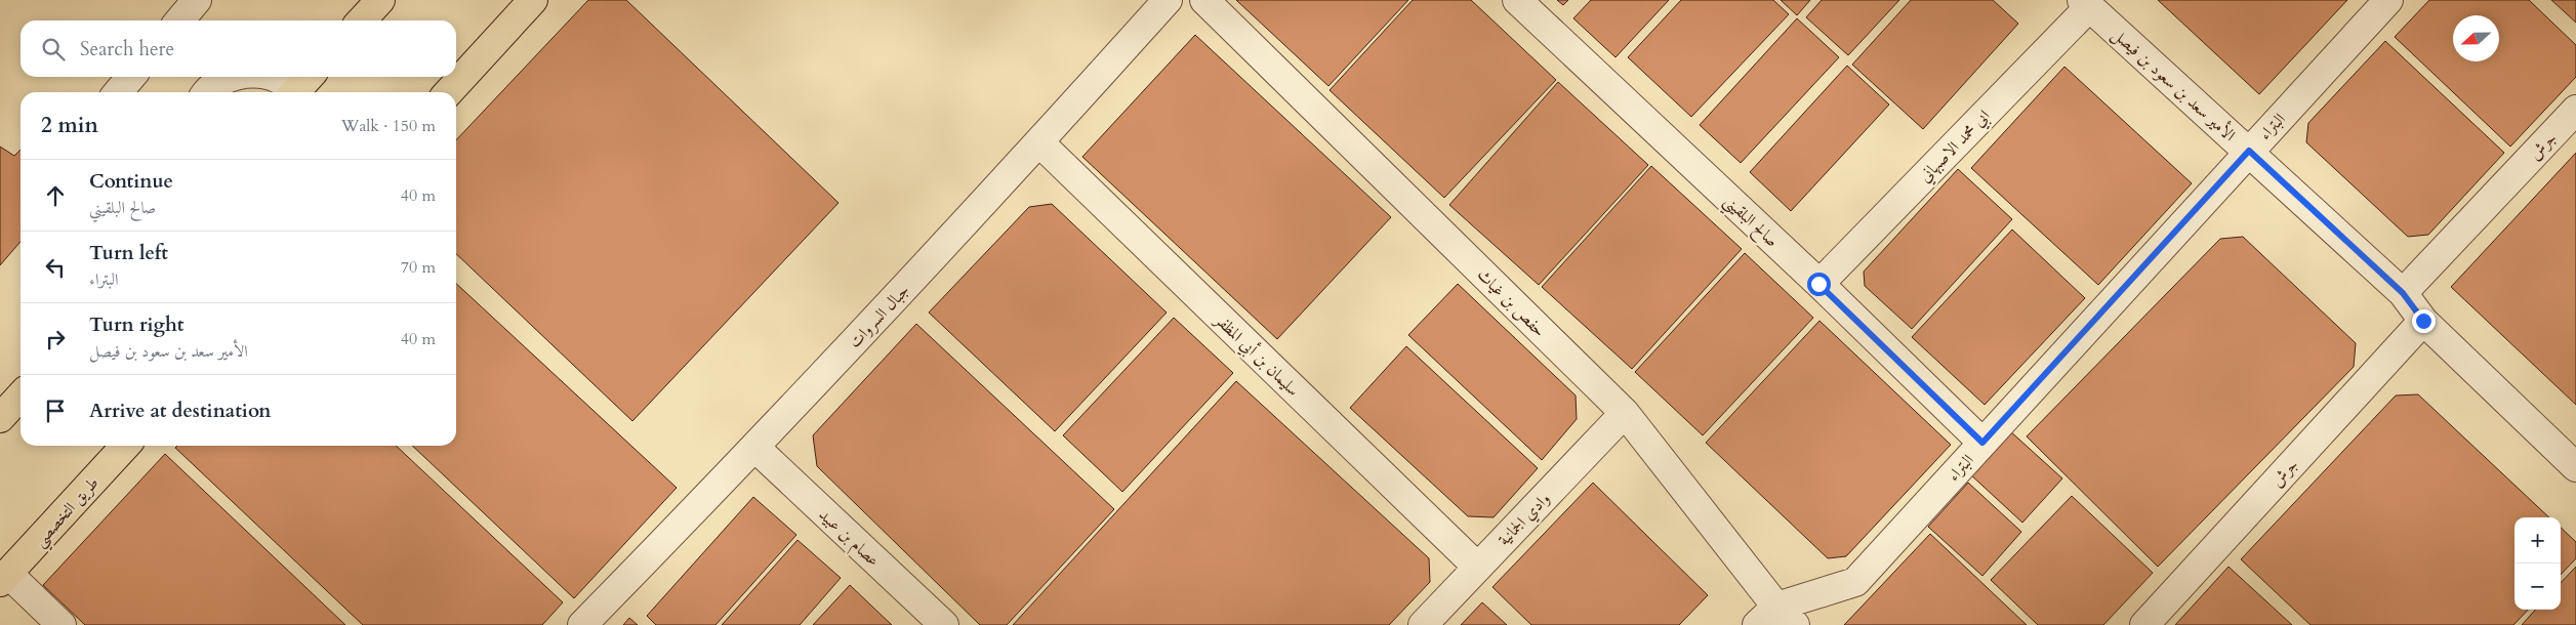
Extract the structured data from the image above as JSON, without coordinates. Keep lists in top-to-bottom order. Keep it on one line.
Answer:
{"streets":{"main road":["طريق التخصصي"],"street":["الأمير سعد بن سعود بن فيصل","البتراء","ابي محمد الاصبهاني","جرش","صالح البلقيني","حفص بن غياث","جبال السروات","سليمان بن أبي المظفر","وادي الجمانية","عصام بن عبيد"]},"crossings":[["الأمير سعد بن سعود بن فيصل","البتراء"],["الأمير سعد بن سعود بن فيصل","ابي محمد الاصبهاني"],["الأمير سعد بن سعود بن فيصل","جرش"],["البتراء","صالح البلقيني"],["البتراء","حفص بن غياث"],["ابي محمد الاصبهاني","صالح البلقيني"],["حفص بن غياث","وادي الجمانية"],["جبال السروات","سليمان بن أبي المظفر"],["جبال السروات","عصام بن عبيد"],["سليمان بن أبي المظفر","وادي الجمانية"]],"north":"left","page":{"search":"Search here","heading":["2 min","Walk · 150 m"],"list":[["Continue","صالح البلقيني","40 m"],["Turn left","البتراء","70 m"],["Turn right","الأمير سعد بن سعود بن فيصل","40 m"],"Arrive at destination"],"map_buttons":["+","−"]}}
